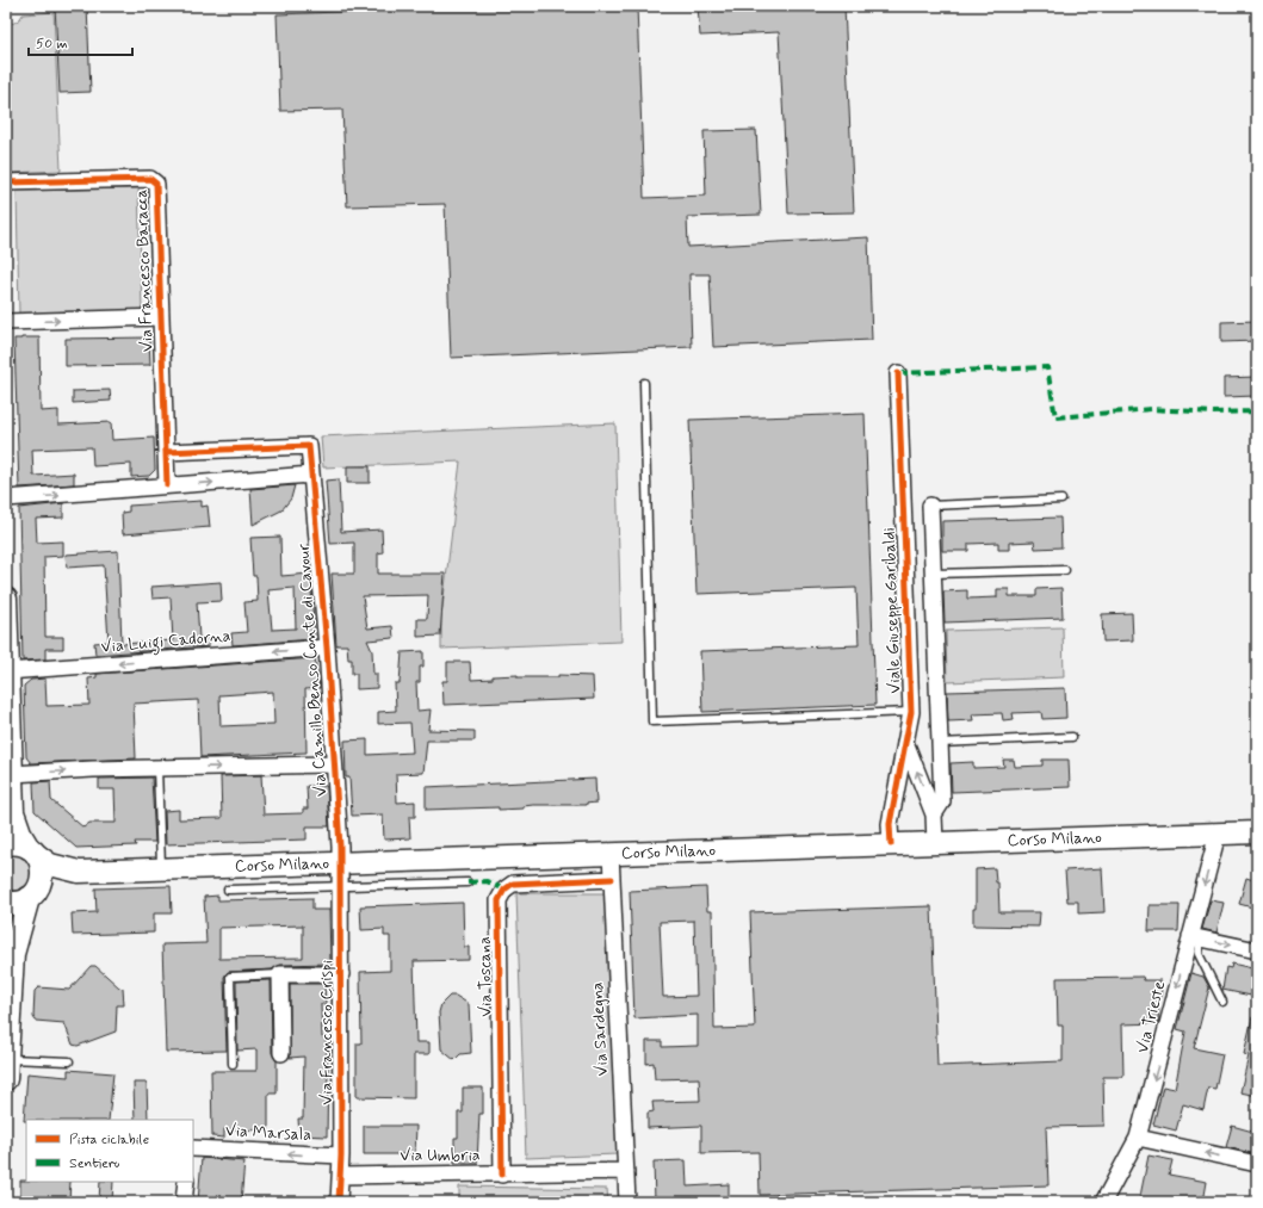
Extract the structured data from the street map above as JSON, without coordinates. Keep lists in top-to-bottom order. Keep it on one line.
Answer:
{"streets":{"main road":["Corso Milano"],"street":["Via Francesco Baracca","Viale Giuseppe Garibaldi","Via Luigi Cadorna","Via Camillo Benso Conte di Cavour","Via Toscana","Via Trieste","Via Sardegna","Via Francesco Crispi","Via Marsala","Via Umbria"]},"crossings":[["Via Francesco Baracca","Via Camillo Benso Conte di Cavour"],["Viale Giuseppe Garibaldi","Corso Milano"],["Via Luigi Cadorna","Via Camillo Benso Conte di Cavour"],["Via Camillo Benso Conte di Cavour","Corso Milano"],["Via Camillo Benso Conte di Cavour","Via Francesco Crispi"],["Corso Milano","Via Trieste"],["Corso Milano","Via Sardegna"],["Corso Milano","Via Francesco Crispi"],["Via Toscana","Via Sardegna"],["Via Toscana","Via Umbria"],["Via Sardegna","Via Umbria"],["Via Francesco Crispi","Via Marsala"],["Via Francesco Crispi","Via Umbria"]],"one_way":["Via Trieste","Via Marsala"],"legend":["Pista ciclabile","Sentiero"],"scale_bar":"50 m"}
